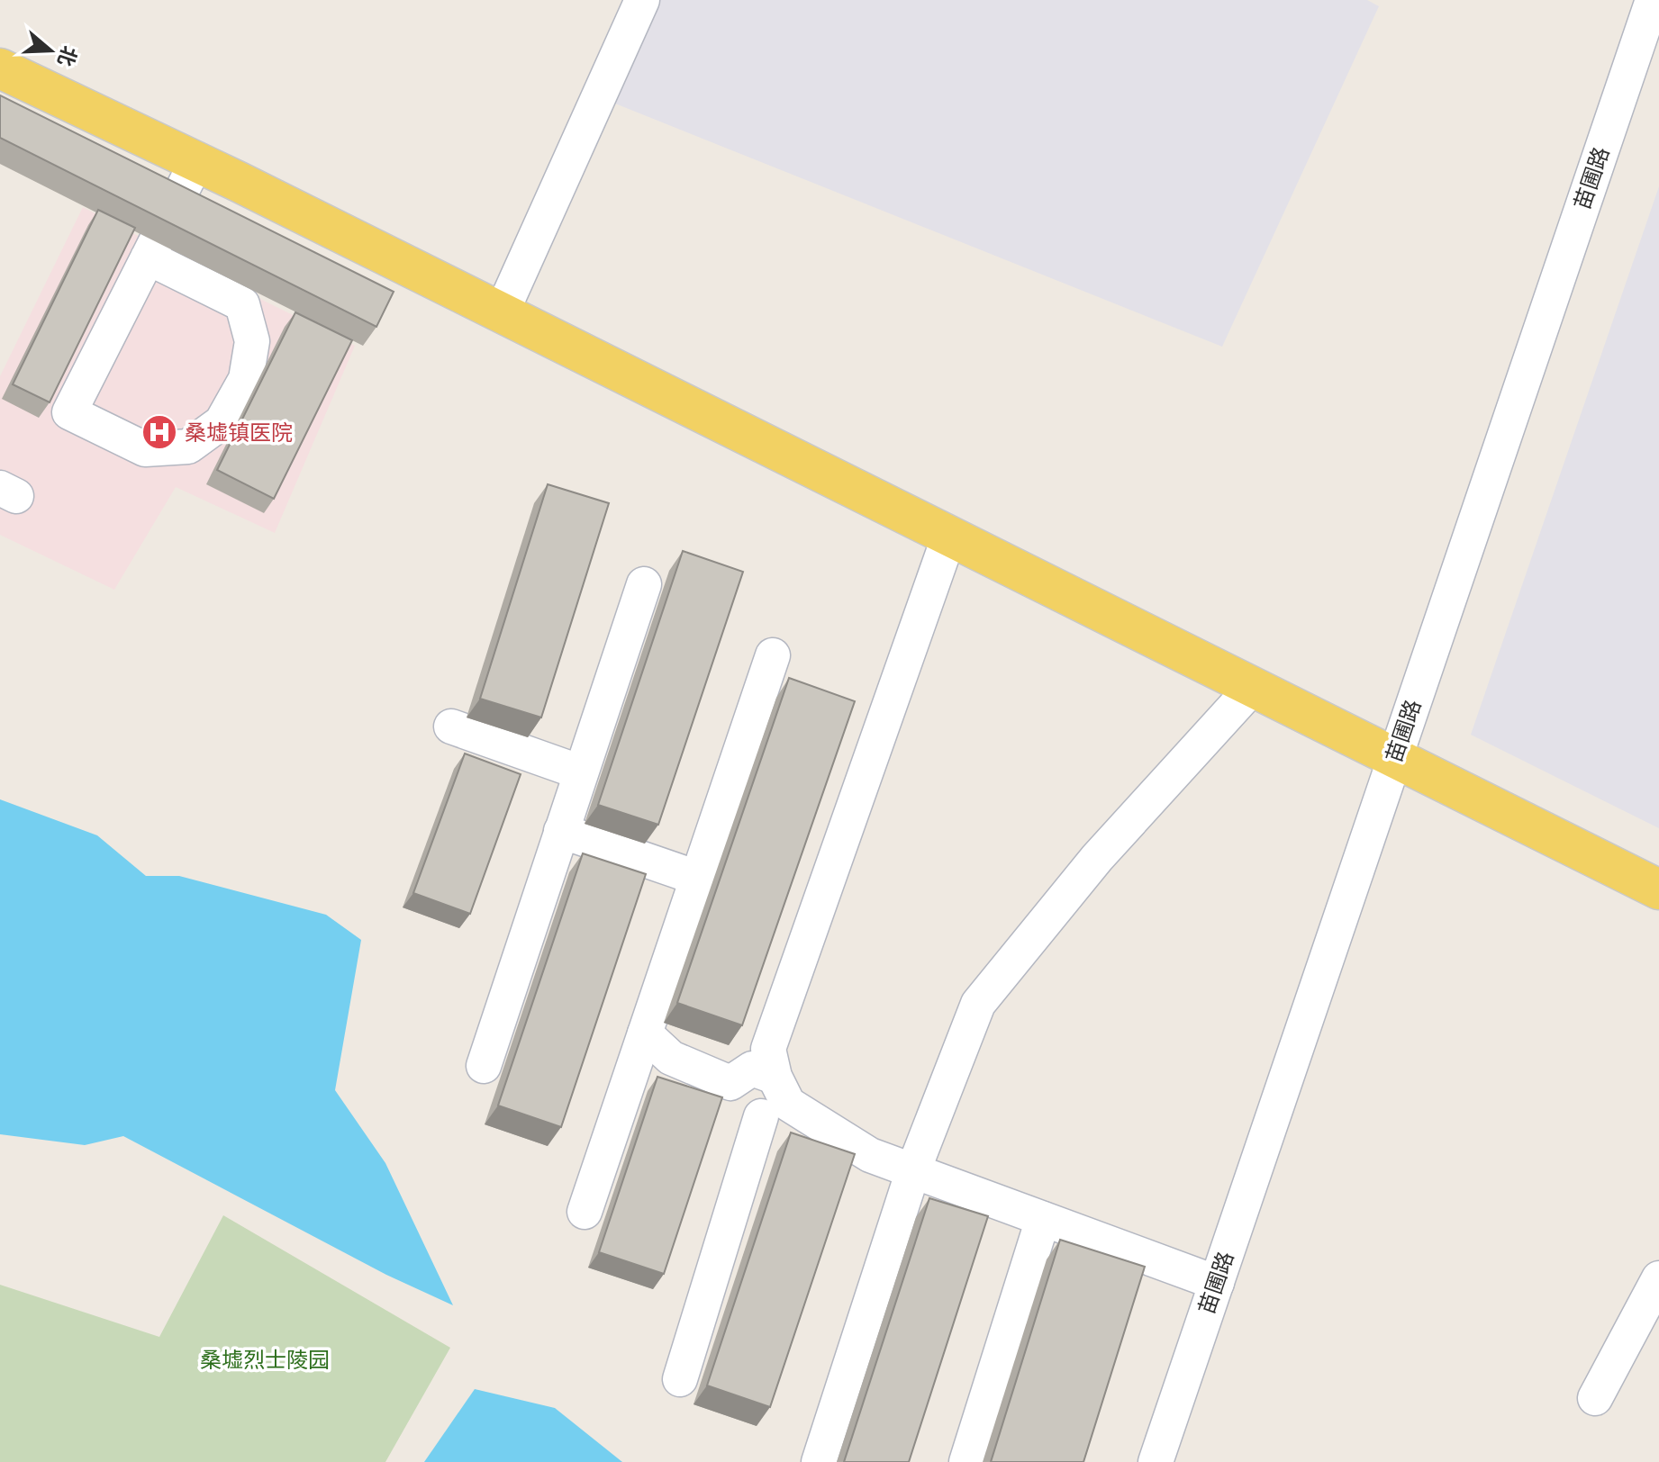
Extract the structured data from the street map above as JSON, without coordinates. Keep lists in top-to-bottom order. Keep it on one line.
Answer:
{"streets":{"street":["苗圃路"]},"parks":["桑墟烈士陵园"],"places":{"hospital":["桑墟镇医院"]},"north":"right"}
